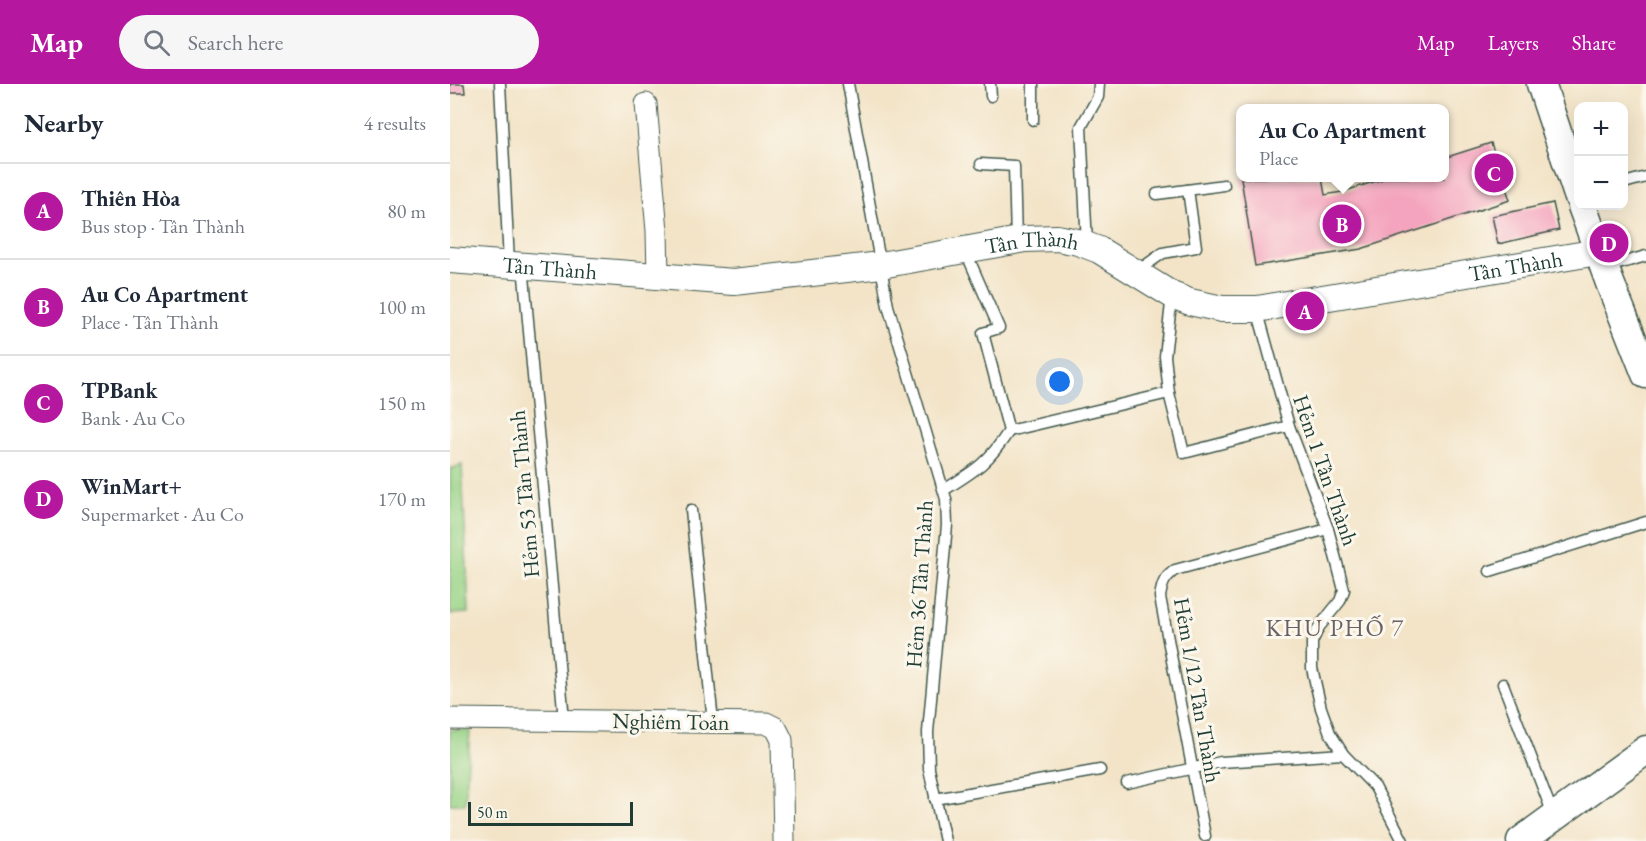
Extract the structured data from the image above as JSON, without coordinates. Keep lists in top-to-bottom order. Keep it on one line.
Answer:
{"streets":{"street":["Tân Thành","Nghiêm Toản"],"lane":["Hẻm 1 Tân Thành","Hẻm 53 Tân Thành","Hẻm 36 Tân Thành","Hẻm 1/12 Tân Thành"]},"crossings":[["Tân Thành","Hẻm 1 Tân Thành"],["Tân Thành","Hẻm 53 Tân Thành"],["Tân Thành","Hẻm 36 Tân Thành"],["Hẻm 1 Tân Thành","Hẻm 1/12 Tân Thành"],["Hẻm 53 Tân Thành","Nghiêm Toản"]],"districts":["KHU PHỐ 7"],"scale_bar":"50 m","page":{"header":"Map","search":"Search here","nav":["Map","Layers","Share"],"heading":["Nearby","4 results"],"map_buttons":["+","−"],"popup":["Au Co Apartment","Place"],"pins":["C","B","D","A"],"list":[{"mark":"A","name":"Thiên Hòa","note":"Bus stop · Tân Thành","value":"80 m"},{"mark":"B","name":"Au Co Apartment","note":"Place · Tân Thành","value":"100 m"},{"mark":"C","name":"TPBank","note":"Bank · Au Co","value":"150 m"},{"mark":"D","name":"WinMart+","note":"Supermarket · Au Co","value":"170 m"}],"scale":"50 m"}}
